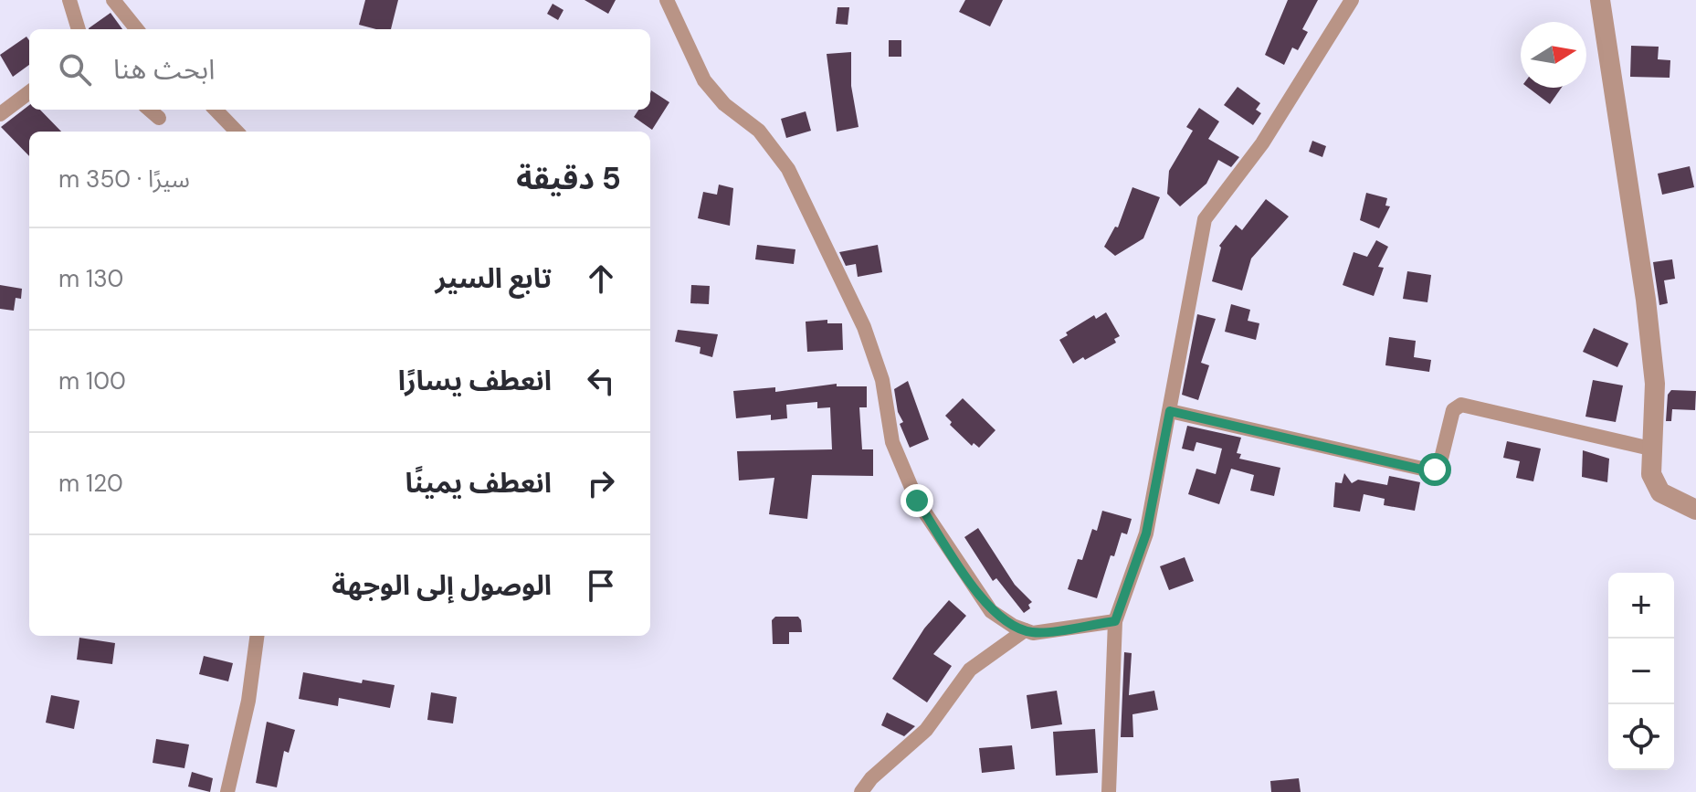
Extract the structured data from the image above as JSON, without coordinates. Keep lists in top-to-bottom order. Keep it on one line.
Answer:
{"north":"right","page":{"search":"ابحث هنا","heading":["5 دقيقة","سيرًا · 350 m"],"list":[["تابع السير","130 m"],["انعطف يسارًا","100 m"],["انعطف يمينًا","120 m"],"الوصول إلى الوجهة"],"map_buttons":["+","−"]}}
